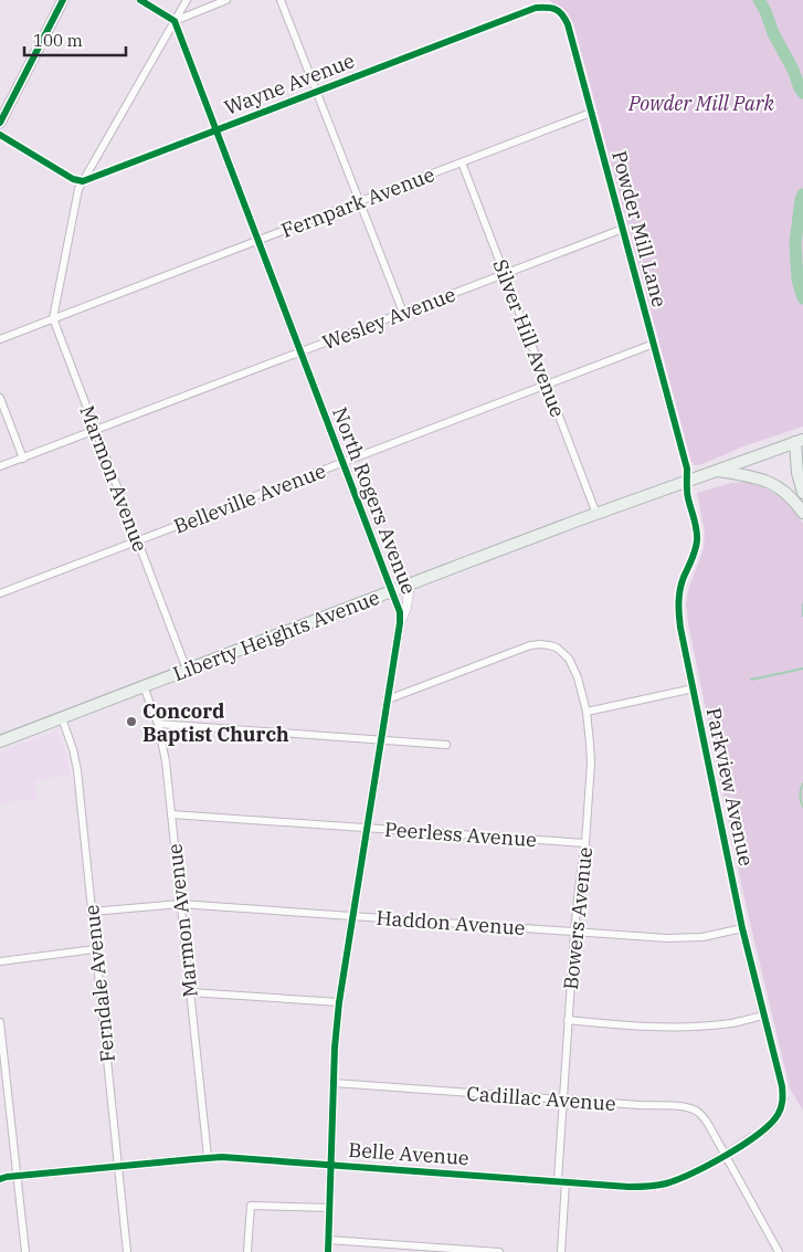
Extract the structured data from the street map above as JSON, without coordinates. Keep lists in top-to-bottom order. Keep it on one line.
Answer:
{"streets":{"main road":["Liberty Heights Avenue"],"street":["Wayne Avenue","Fernpark Avenue","Powder Mill Lane","Wesley Avenue","Silver Hill Avenue","Marmon Avenue","Belleville Avenue","North Rogers Avenue","Parkview Avenue","Peerless Avenue","Bowers Avenue","Haddon Avenue","Ferndale Avenue","Cadillac Avenue","Belle Avenue"]},"crossings":[["Wayne Avenue","Powder Mill Lane"],["Wayne Avenue","North Rogers Avenue"],["Fernpark Avenue","Powder Mill Lane"],["Fernpark Avenue","Silver Hill Avenue"],["Fernpark Avenue","Marmon Avenue"],["Fernpark Avenue","North Rogers Avenue"],["Powder Mill Lane","Wesley Avenue"],["Powder Mill Lane","Belleville Avenue"],["Powder Mill Lane","Liberty Heights Avenue"],["Powder Mill Lane","Parkview Avenue"],["Wesley Avenue","Silver Hill Avenue"],["Wesley Avenue","Marmon Avenue"],["Wesley Avenue","North Rogers Avenue"],["Silver Hill Avenue","Belleville Avenue"],["Silver Hill Avenue","Liberty Heights Avenue"],["Marmon Avenue","Belleville Avenue"],["Marmon Avenue","Liberty Heights Avenue"],["Marmon Avenue","Peerless Avenue"],["Marmon Avenue","Haddon Avenue"],["Marmon Avenue","Belle Avenue"],["Belleville Avenue","North Rogers Avenue"],["North Rogers Avenue","Liberty Heights Avenue"],["North Rogers Avenue","Peerless Avenue"],["North Rogers Avenue","Bowers Avenue"],["North Rogers Avenue","Haddon Avenue"],["North Rogers Avenue","Cadillac Avenue"],["North Rogers Avenue","Belle Avenue"],["Liberty Heights Avenue","Parkview Avenue"],["Liberty Heights Avenue","Ferndale Avenue"],["Parkview Avenue","Haddon Avenue"],["Parkview Avenue","Belle Avenue"],["Peerless Avenue","Bowers Avenue"],["Bowers Avenue","Haddon Avenue"],["Bowers Avenue","Cadillac Avenue"],["Bowers Avenue","Belle Avenue"],["Haddon Avenue","Ferndale Avenue"],["Ferndale Avenue","Belle Avenue"],["Cadillac Avenue","Belle Avenue"]],"parks":["Powder Mill Park"],"places":["Concord Baptist Church"],"scale_bar":"100 m"}
